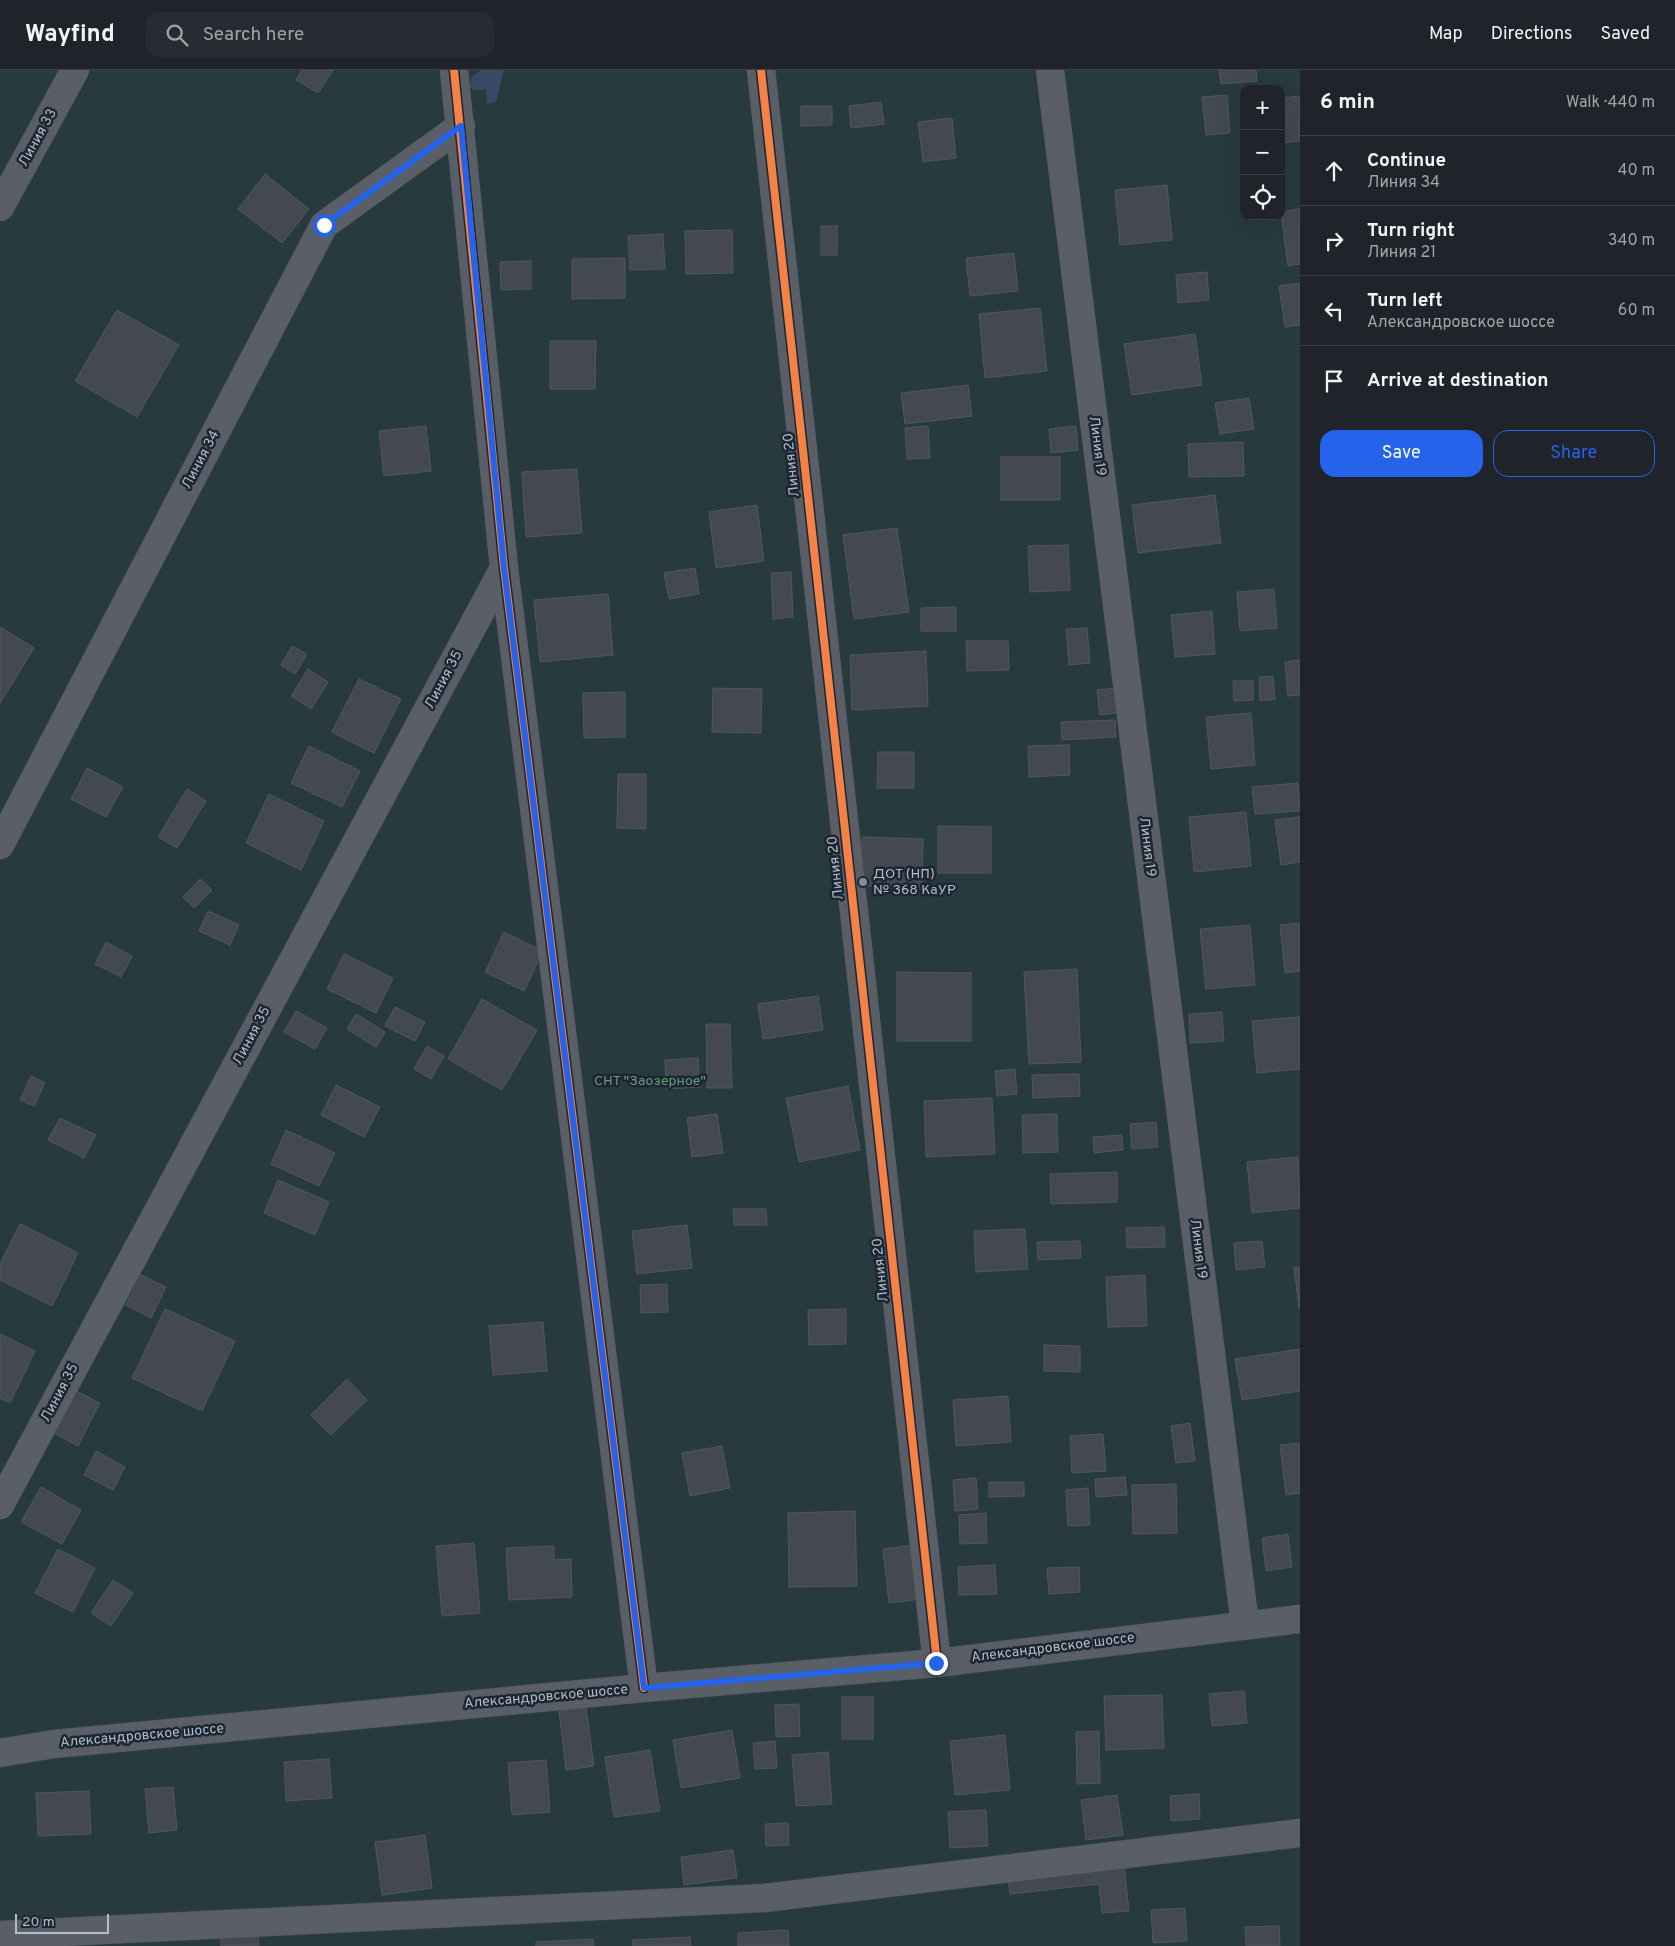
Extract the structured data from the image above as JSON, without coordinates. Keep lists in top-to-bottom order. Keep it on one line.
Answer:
{"streets":{"street":["Линия 33","Линия 19","Линия 34","Линия 20","Линия 35","Александровское шоссе"]},"crossings":[["Линия 19","Александровское шоссе"],["Линия 20","Александровское шоссе"]],"parks":["СНТ \"Заозерное\""],"places":["ДОТ (НП) № 368 КаУР"],"scale_bar":"20 m","page":{"header":"Wayfind","search":"Search here","nav":["Map","Directions","Saved"],"heading":["6 min","Walk · 440 m"],"map_buttons":["+","−"],"list":[["Continue","Линия 34","40 m"],["Turn right","Линия 21","340 m"],["Turn left","Александровское шоссе","60 m"],"Arrive at destination"],"buttons":["Save","Share"],"scale":"20 m"}}
